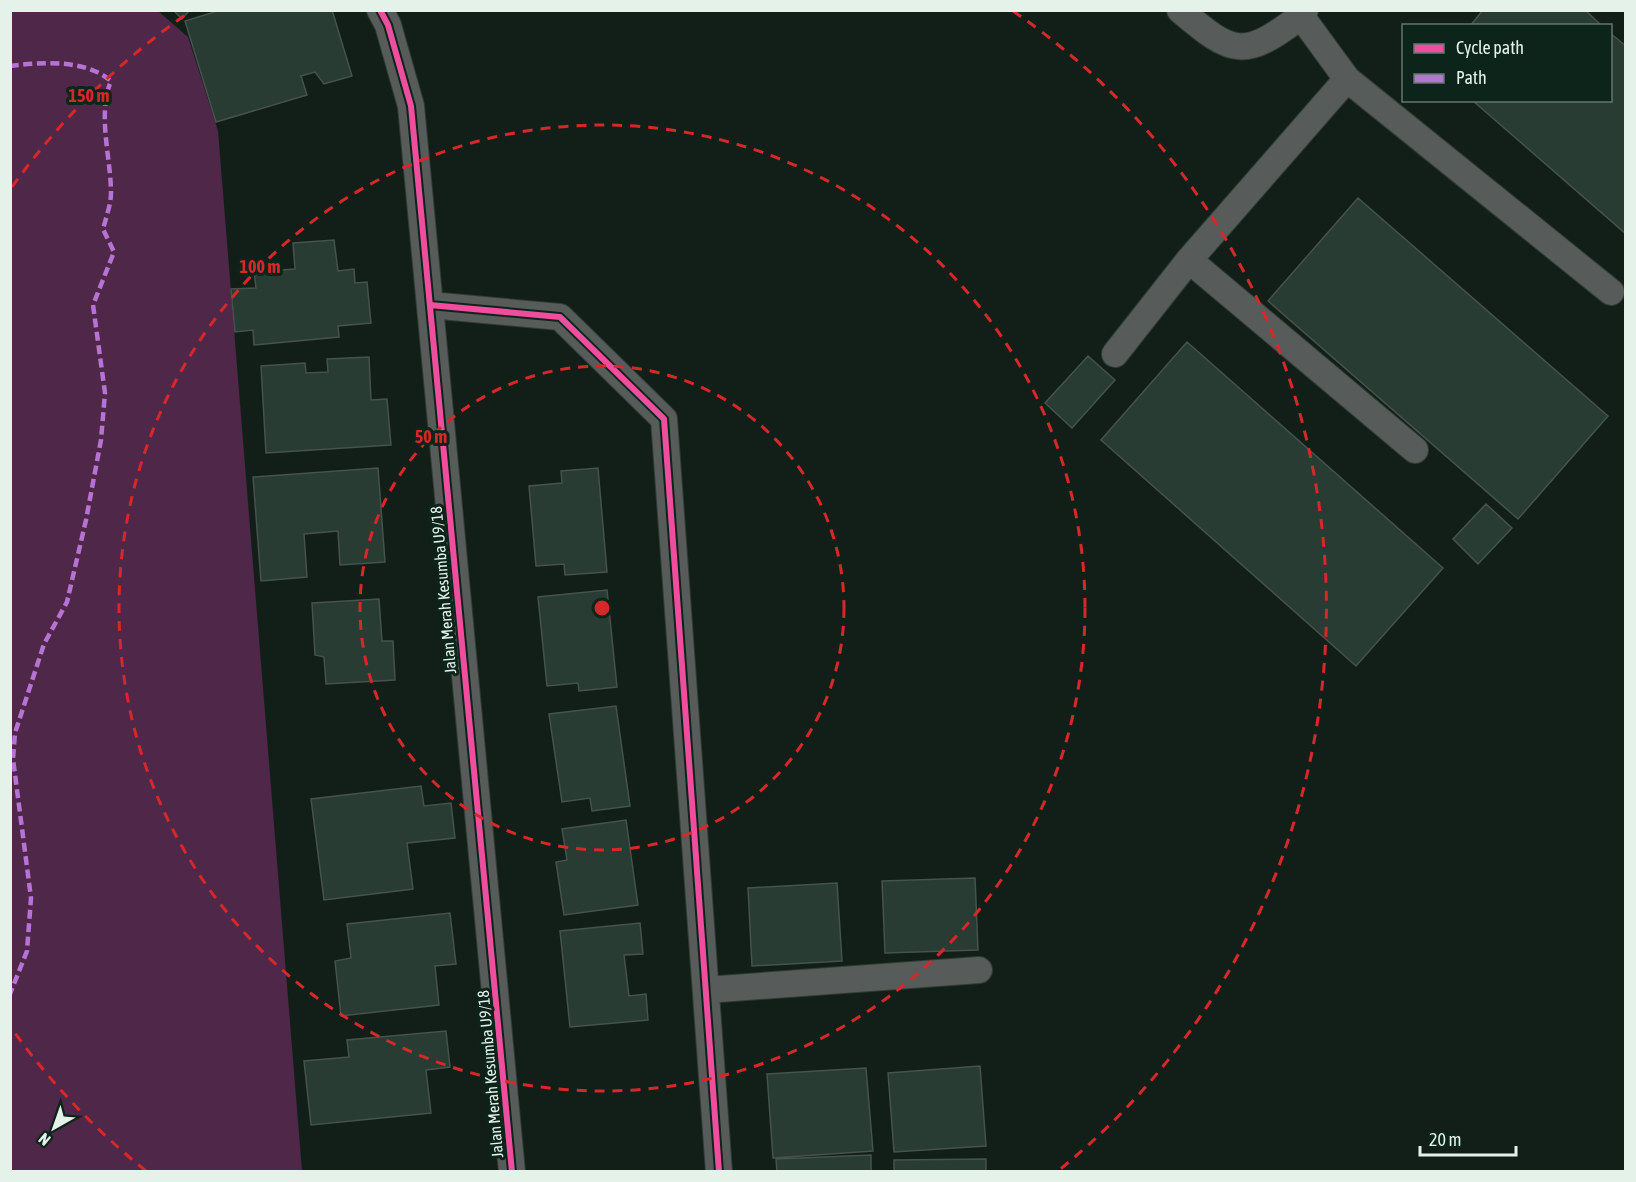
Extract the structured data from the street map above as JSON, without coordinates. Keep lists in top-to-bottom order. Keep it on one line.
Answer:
{"streets":{"street":["Jalan Merah Kesumba U9/18"]},"legend":["Cycle path","Path"],"scale_bar":"20 m","north":"bottom left","rings":["150 m","100 m","50 m"]}
